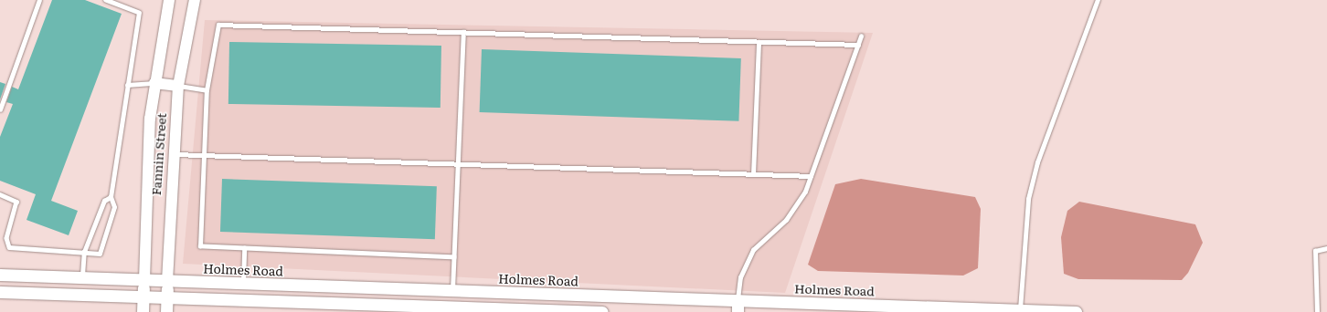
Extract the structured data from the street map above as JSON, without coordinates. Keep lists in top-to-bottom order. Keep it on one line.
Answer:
{"streets":{"main road":["Fannin Street","Holmes Road"]},"crossings":[["Fannin Street","Holmes Road"]]}
